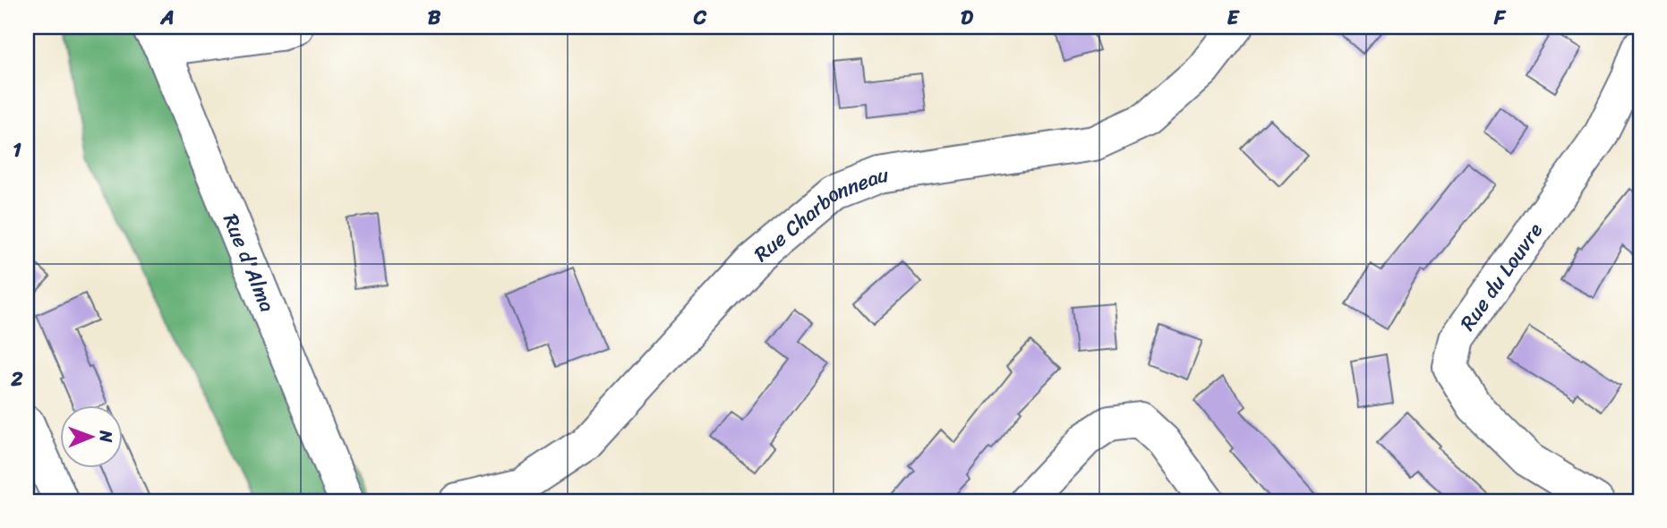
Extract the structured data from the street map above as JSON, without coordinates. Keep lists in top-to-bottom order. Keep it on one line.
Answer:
{"streets":{"street":["Rue Charbonneau","Rue d'Alma","Rue du Louvre"]},"north":"right","grid":{"columns":["A","B","C","D","E","F"],"rows":["1","2"]}}
